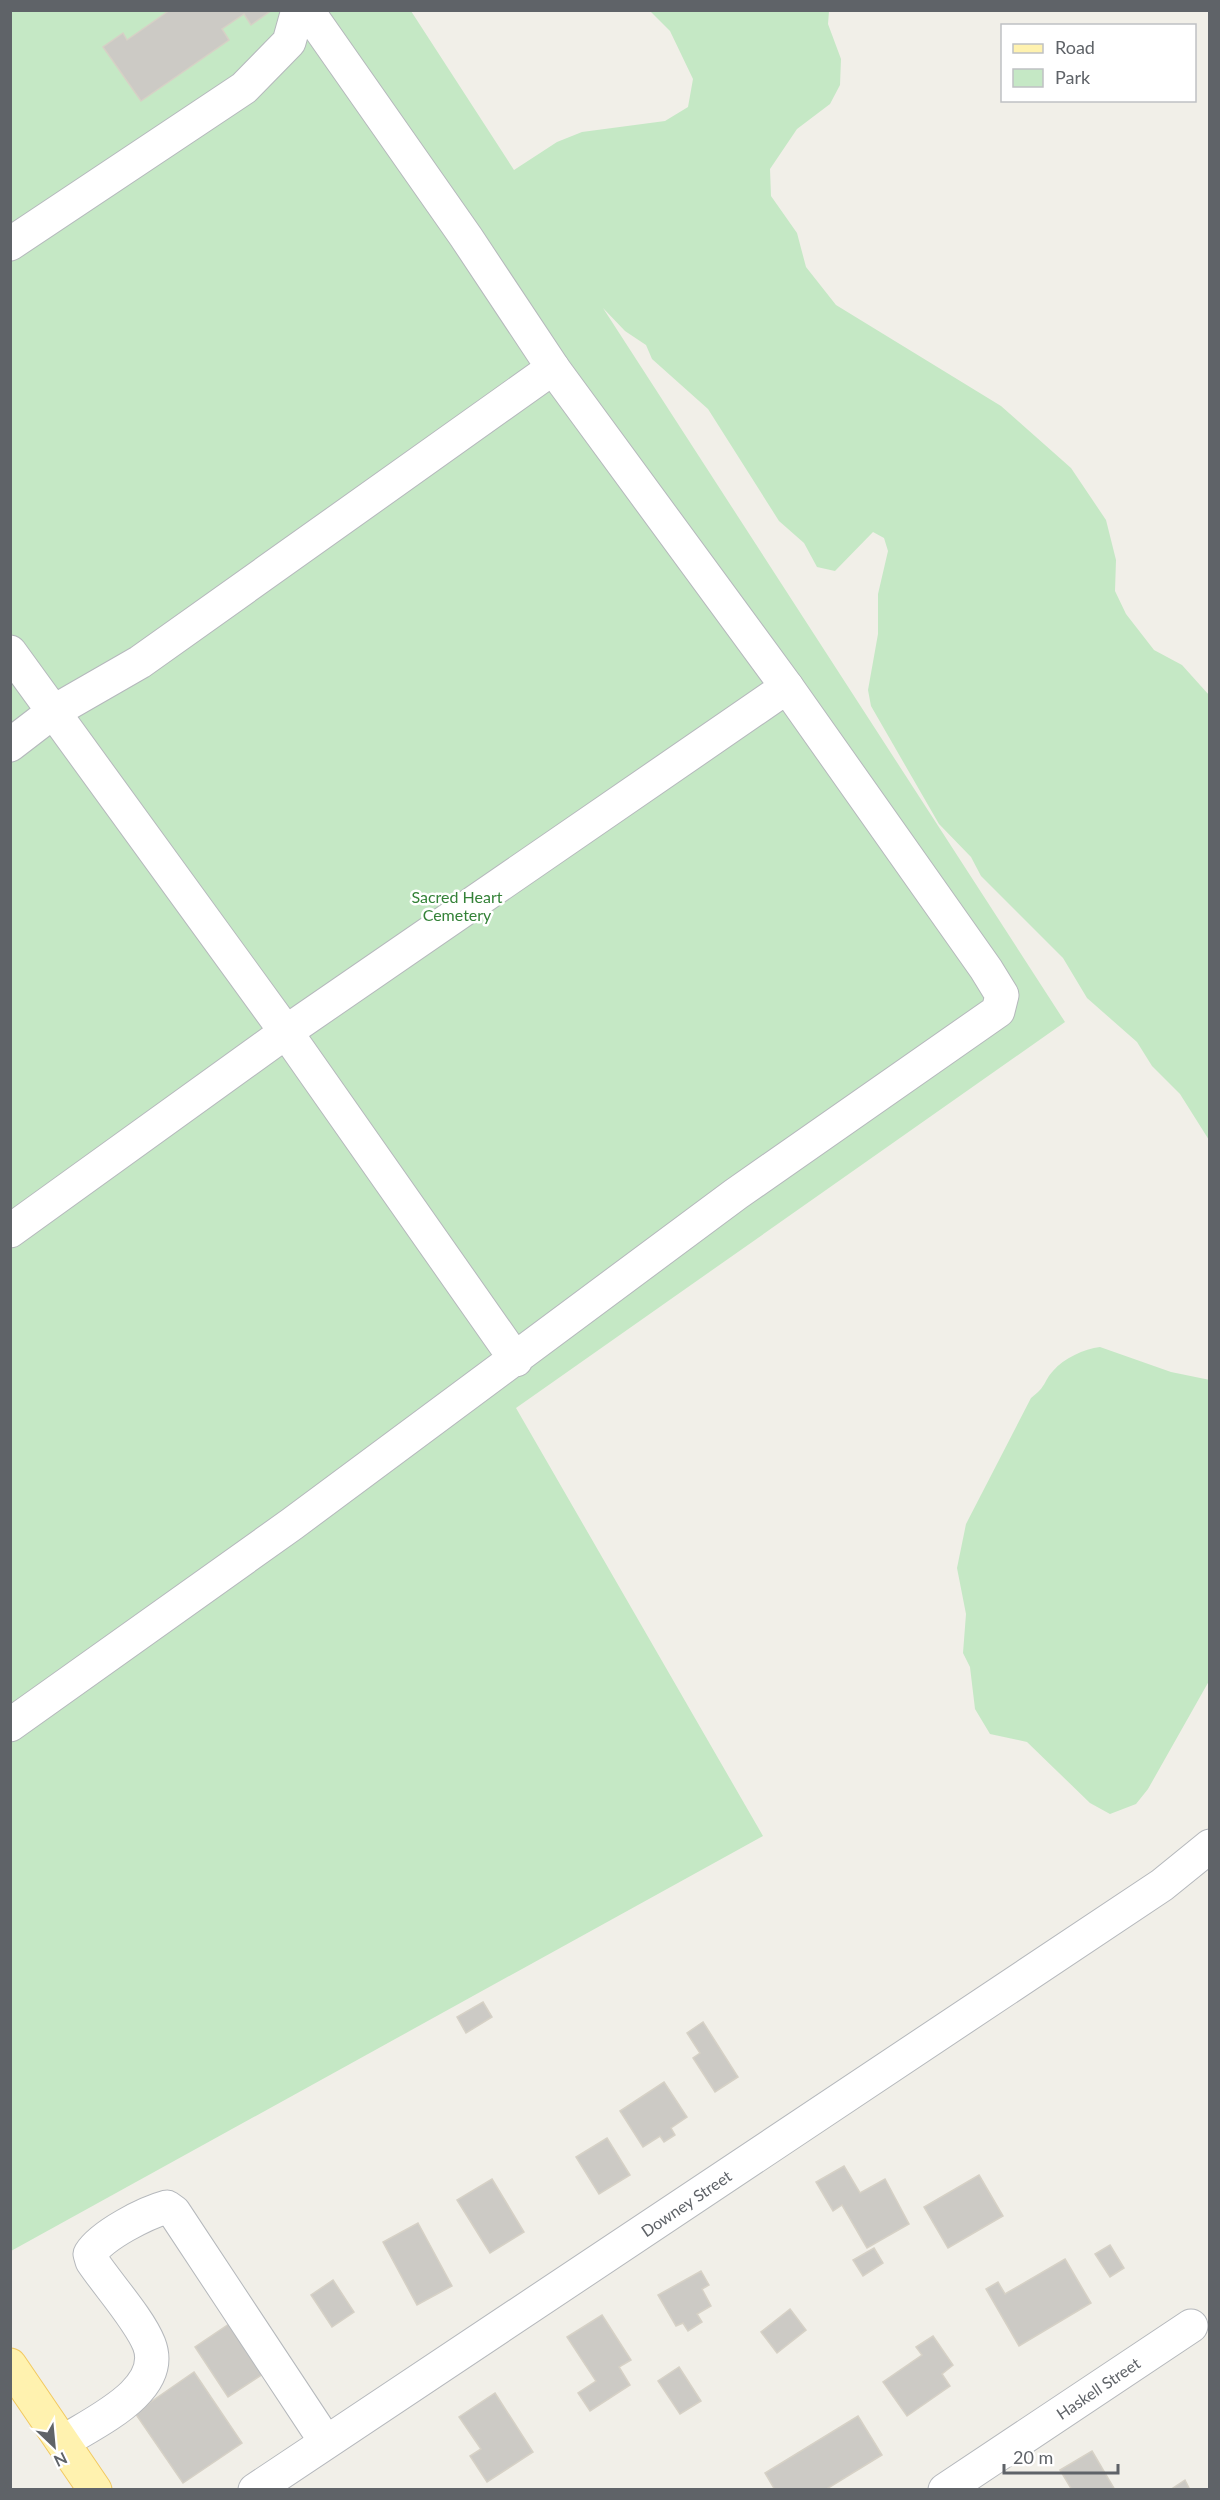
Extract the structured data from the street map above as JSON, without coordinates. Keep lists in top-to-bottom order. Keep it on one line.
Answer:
{"streets":{"street":["Downey Street","Haskell Street"]},"parks":["Sacred Heart Cemetery"],"legend":["Road","Park"],"scale_bar":"20 m","north":"bottom right"}
